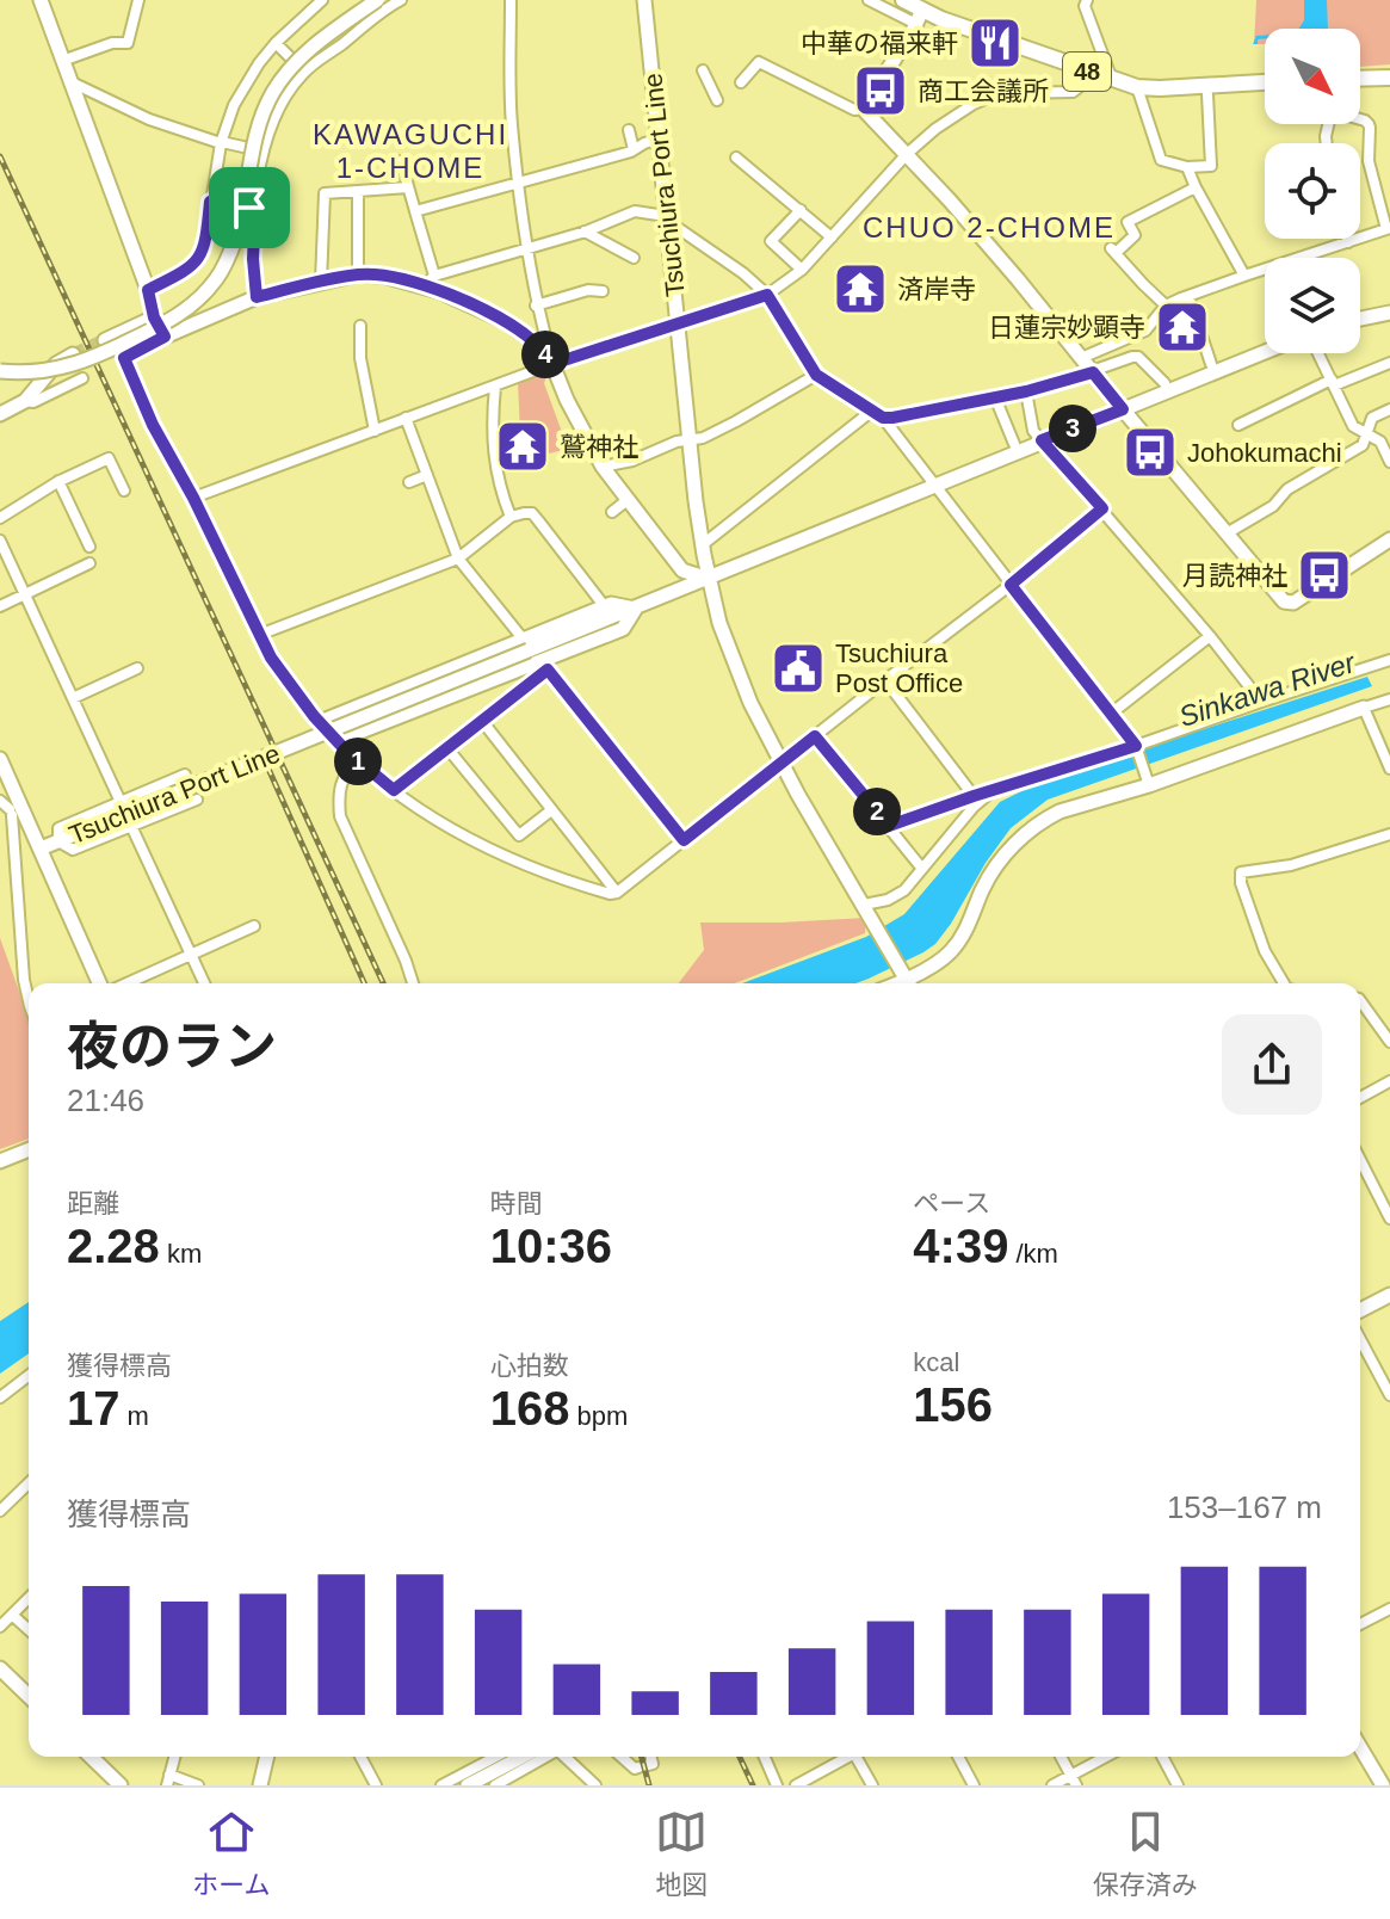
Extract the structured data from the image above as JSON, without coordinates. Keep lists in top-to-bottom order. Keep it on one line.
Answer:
{"streets":{"main road":["48"],"street":["Tsuchiura Port Line"]},"districts":["KAWAGUCHI 1-CHOME","CHUO 2-CHOME"],"water":["Sinkawa River"],"places":{"restaurant":["中華の福来軒"],"bus stop":["商工会議所","Johokumachi","月読神社"],"temple":["済岸寺","日蓮宗妙顕寺","鷲神社"],"public building":["Tsuchiura Post Office"]},"north":"bottom right","page":{"pins":["4","3","1","2"],"heading":["夜のラン","21:46"],"stats":[["距離","2.28 km"],["時間","10:36"],["ペース","4:39 /km"],["獲得標高","17 m"],["心拍数","168 bpm"],["kcal","156"]],"chart":["獲得標高","153–167 m"],"tabs":["ホーム","地図","保存済み"]}}
